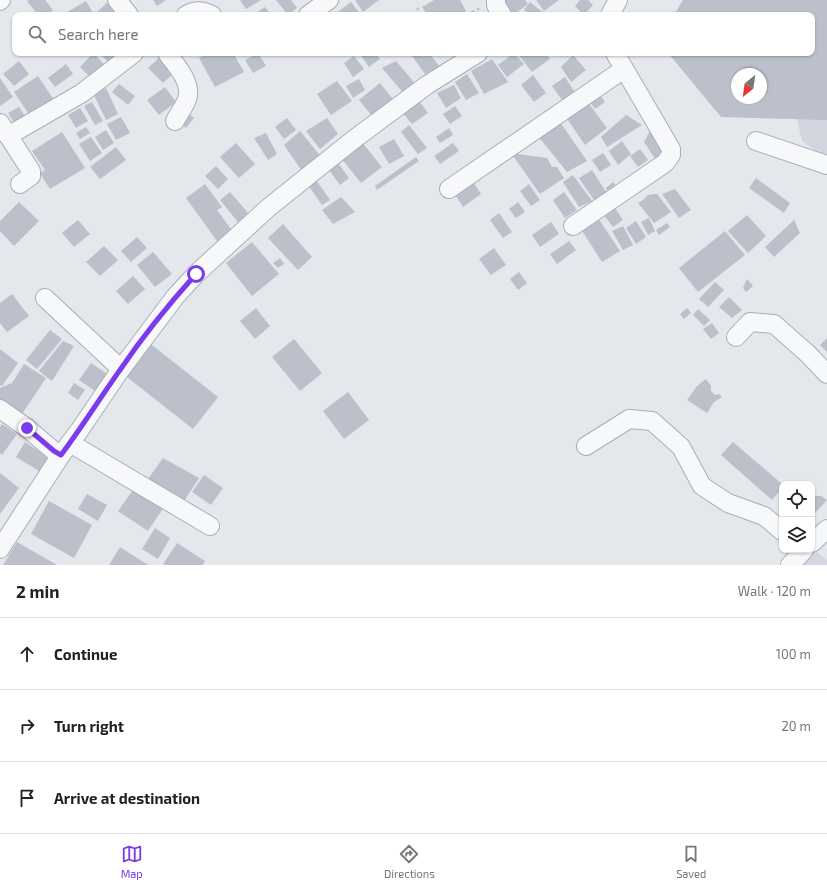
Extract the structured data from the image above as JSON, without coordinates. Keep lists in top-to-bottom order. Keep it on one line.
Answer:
{"north":"bottom left","page":{"search":"Search here","heading":["2 min","Walk · 120 m"],"list":[["Continue","100 m"],["Turn right","20 m"],"Arrive at destination"],"nav":["Map","Directions","Saved"]}}
